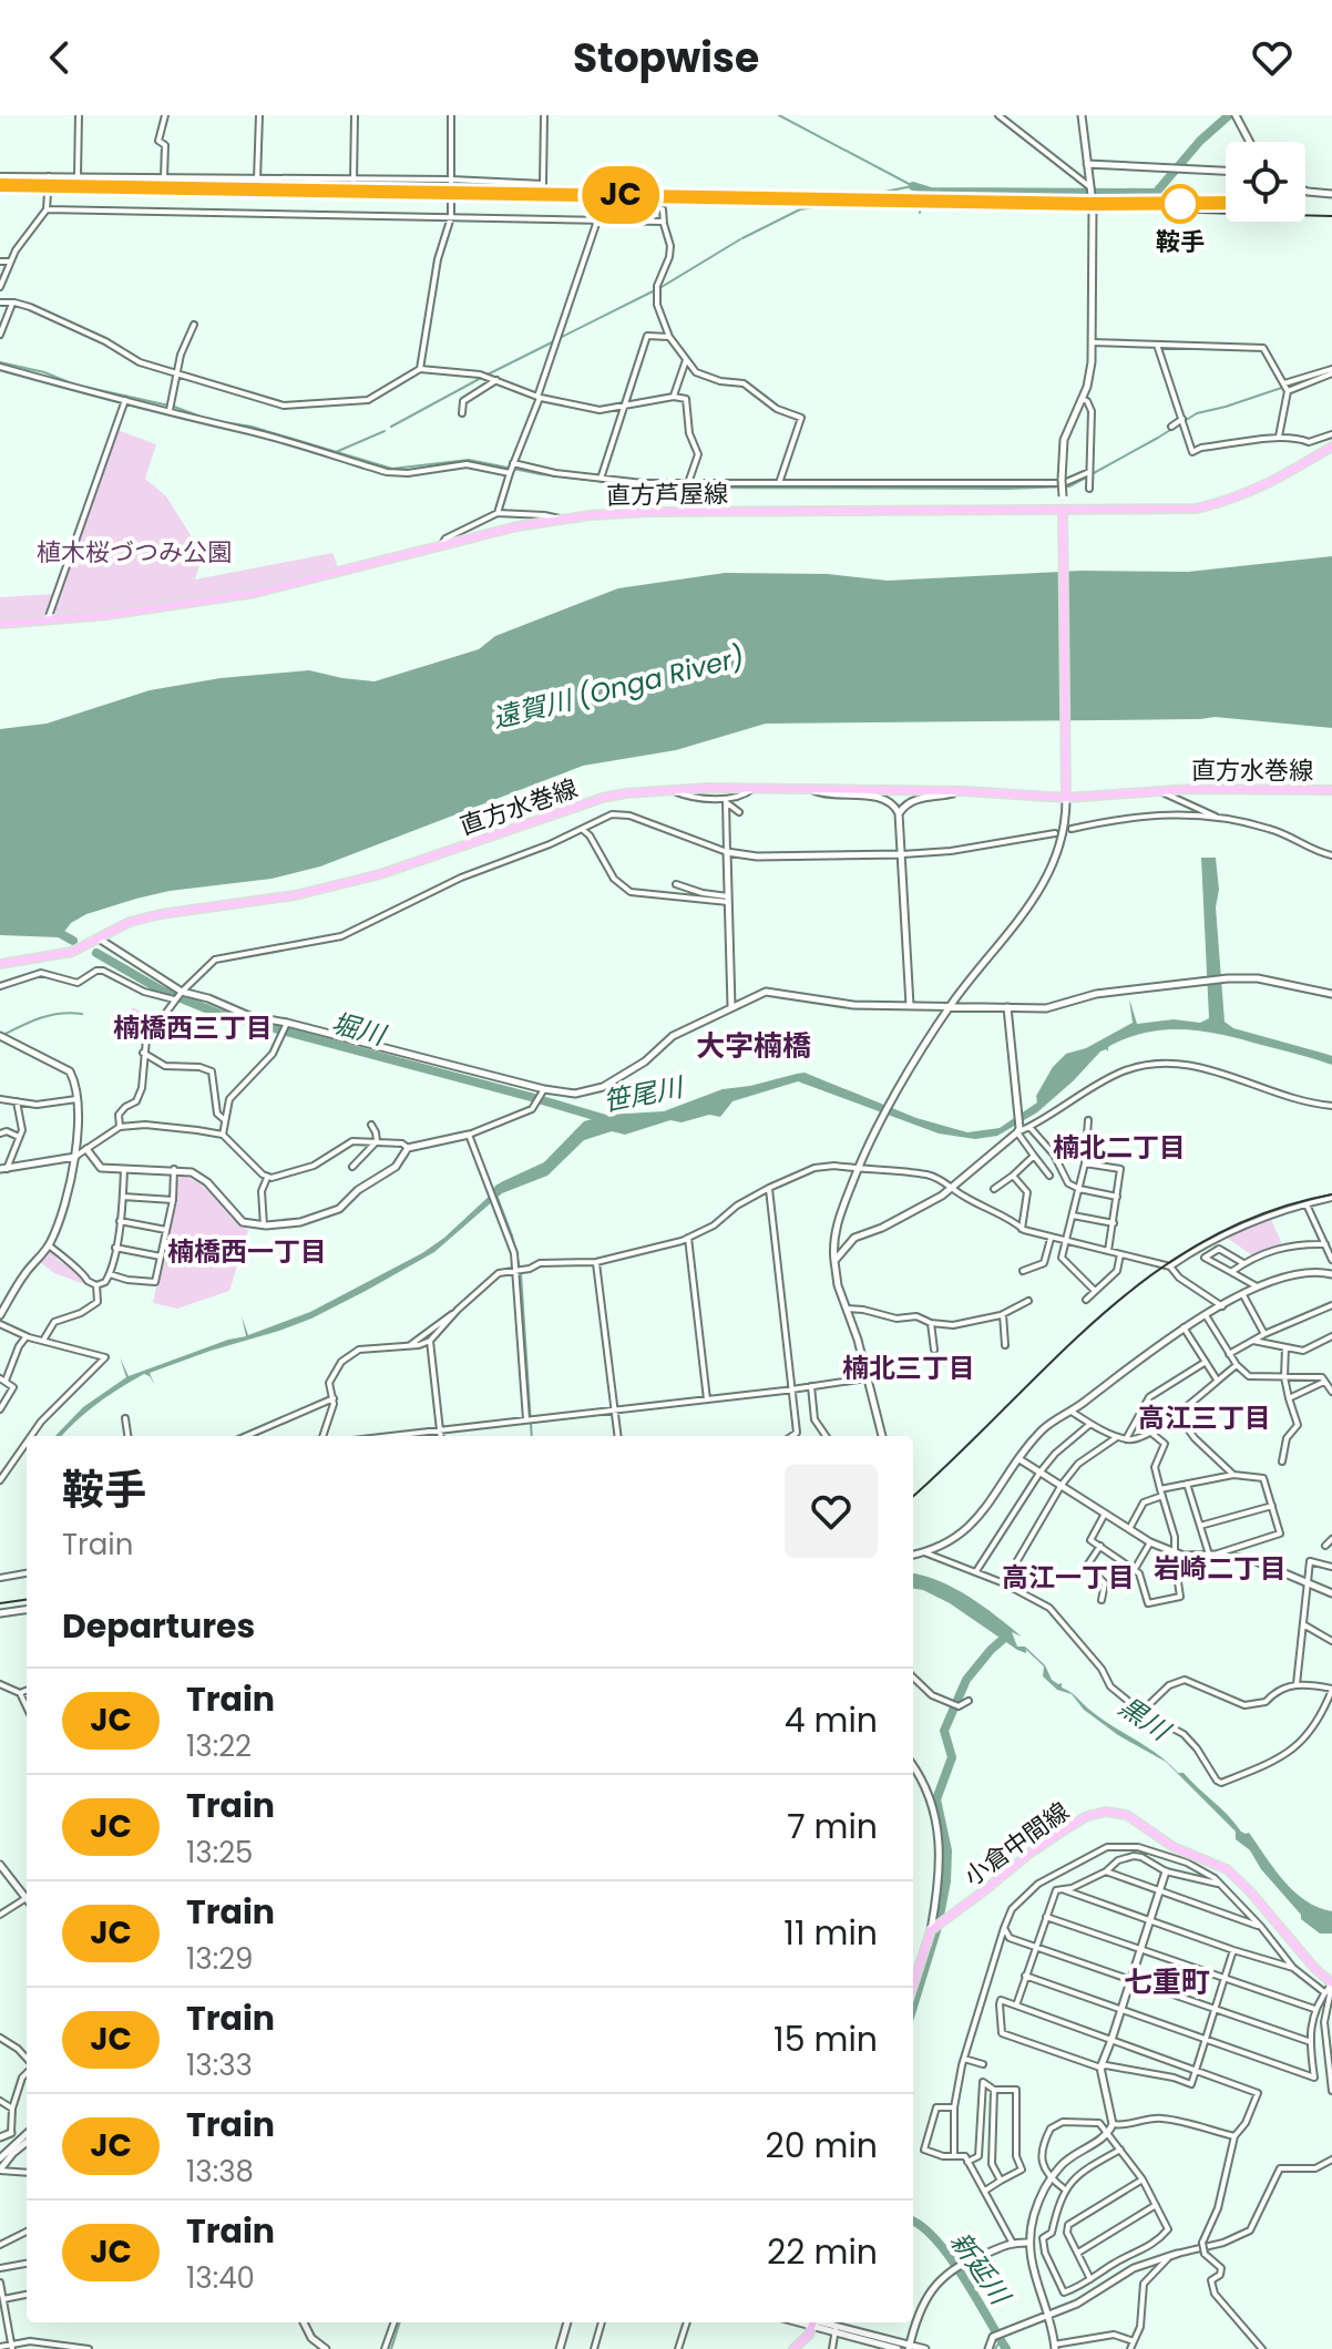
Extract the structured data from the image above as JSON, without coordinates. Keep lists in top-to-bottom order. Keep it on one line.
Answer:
{"streets":{"main road":["直方芦屋線","直方水巻線","小倉中間線"]},"districts":["楠橋西三丁目","大字楠橋","楠北二丁目","楠橋西一丁目","楠北三丁目","高江三丁目","岩崎二丁目","高江一丁目","七重町"],"water":["遠賀川 (Onga River)","堀川","笹尾川","黒川","新延川"],"parks":["植木桜づつみ公園"],"places":["鞍手"],"page":{"header":"Stopwise","on_map":"JC","heading":[["鞍手","Train"],"Departures"],"list":[{"mark":"JC","name":"Train","note":"13:22","value":"4 min"},{"mark":"JC","name":"Train","note":"13:25","value":"7 min"},{"mark":"JC","name":"Train","note":"13:29","value":"11 min"},{"mark":"JC","name":"Train","note":"13:33","value":"15 min"},{"mark":"JC","name":"Train","note":"13:38","value":"20 min"},{"mark":"JC","name":"Train","note":"13:40","value":"22 min"}]}}
